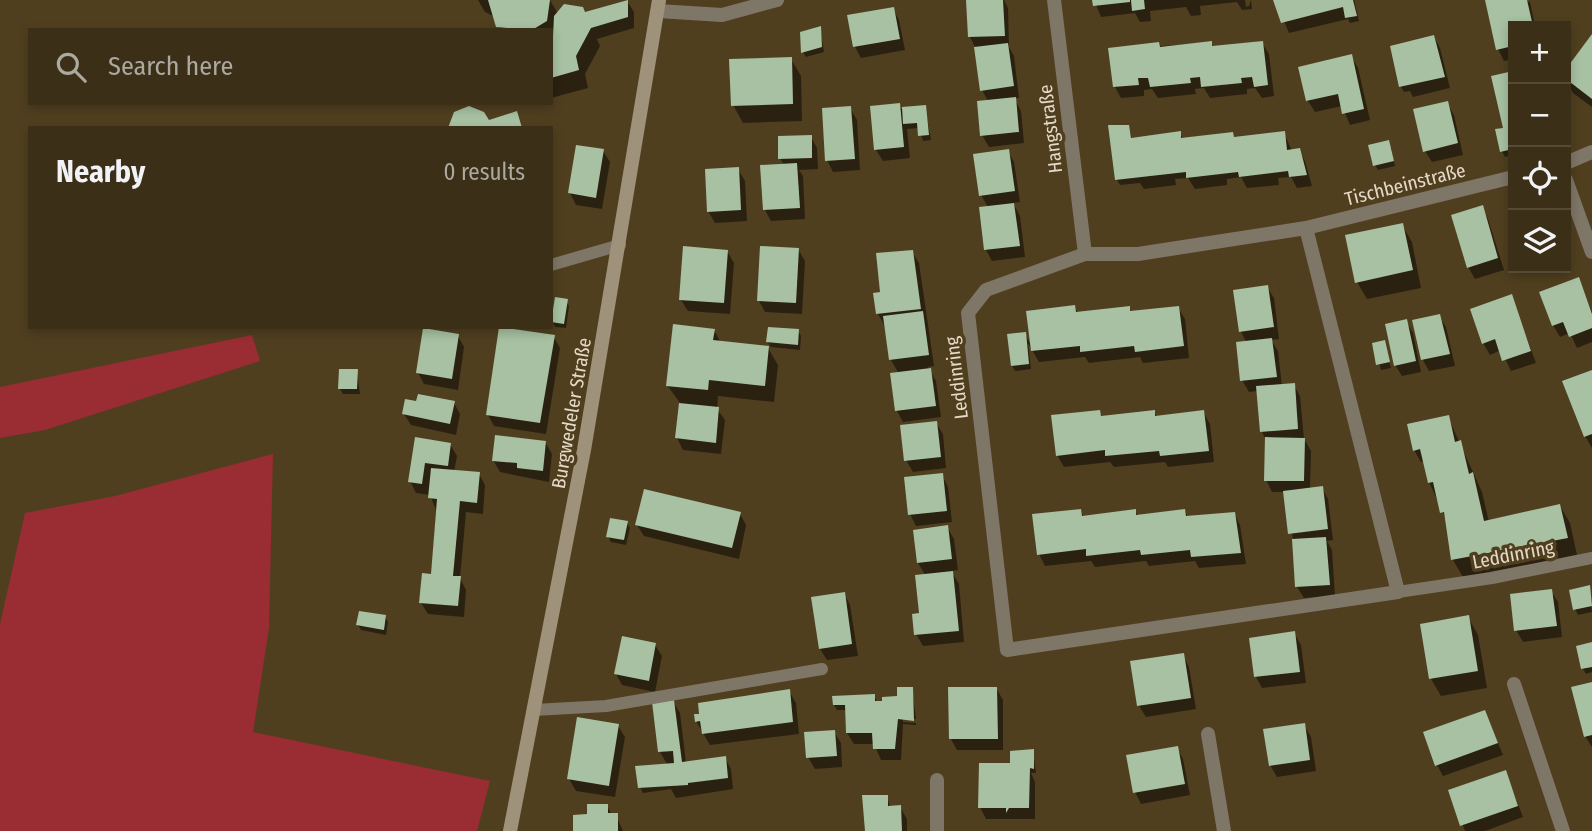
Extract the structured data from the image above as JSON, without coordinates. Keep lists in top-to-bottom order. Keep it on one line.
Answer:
{"streets":{"main road":["Burgwedeler Straße"],"street":["Hangstraße","Tischbeinstraße","Leddinring"]},"crossings":[["Hangstraße","Leddinring"],["Tischbeinstraße","Leddinring"]],"page":{"map_buttons":["+","−"],"search":"Search here","heading":["Nearby","0 results"]}}
